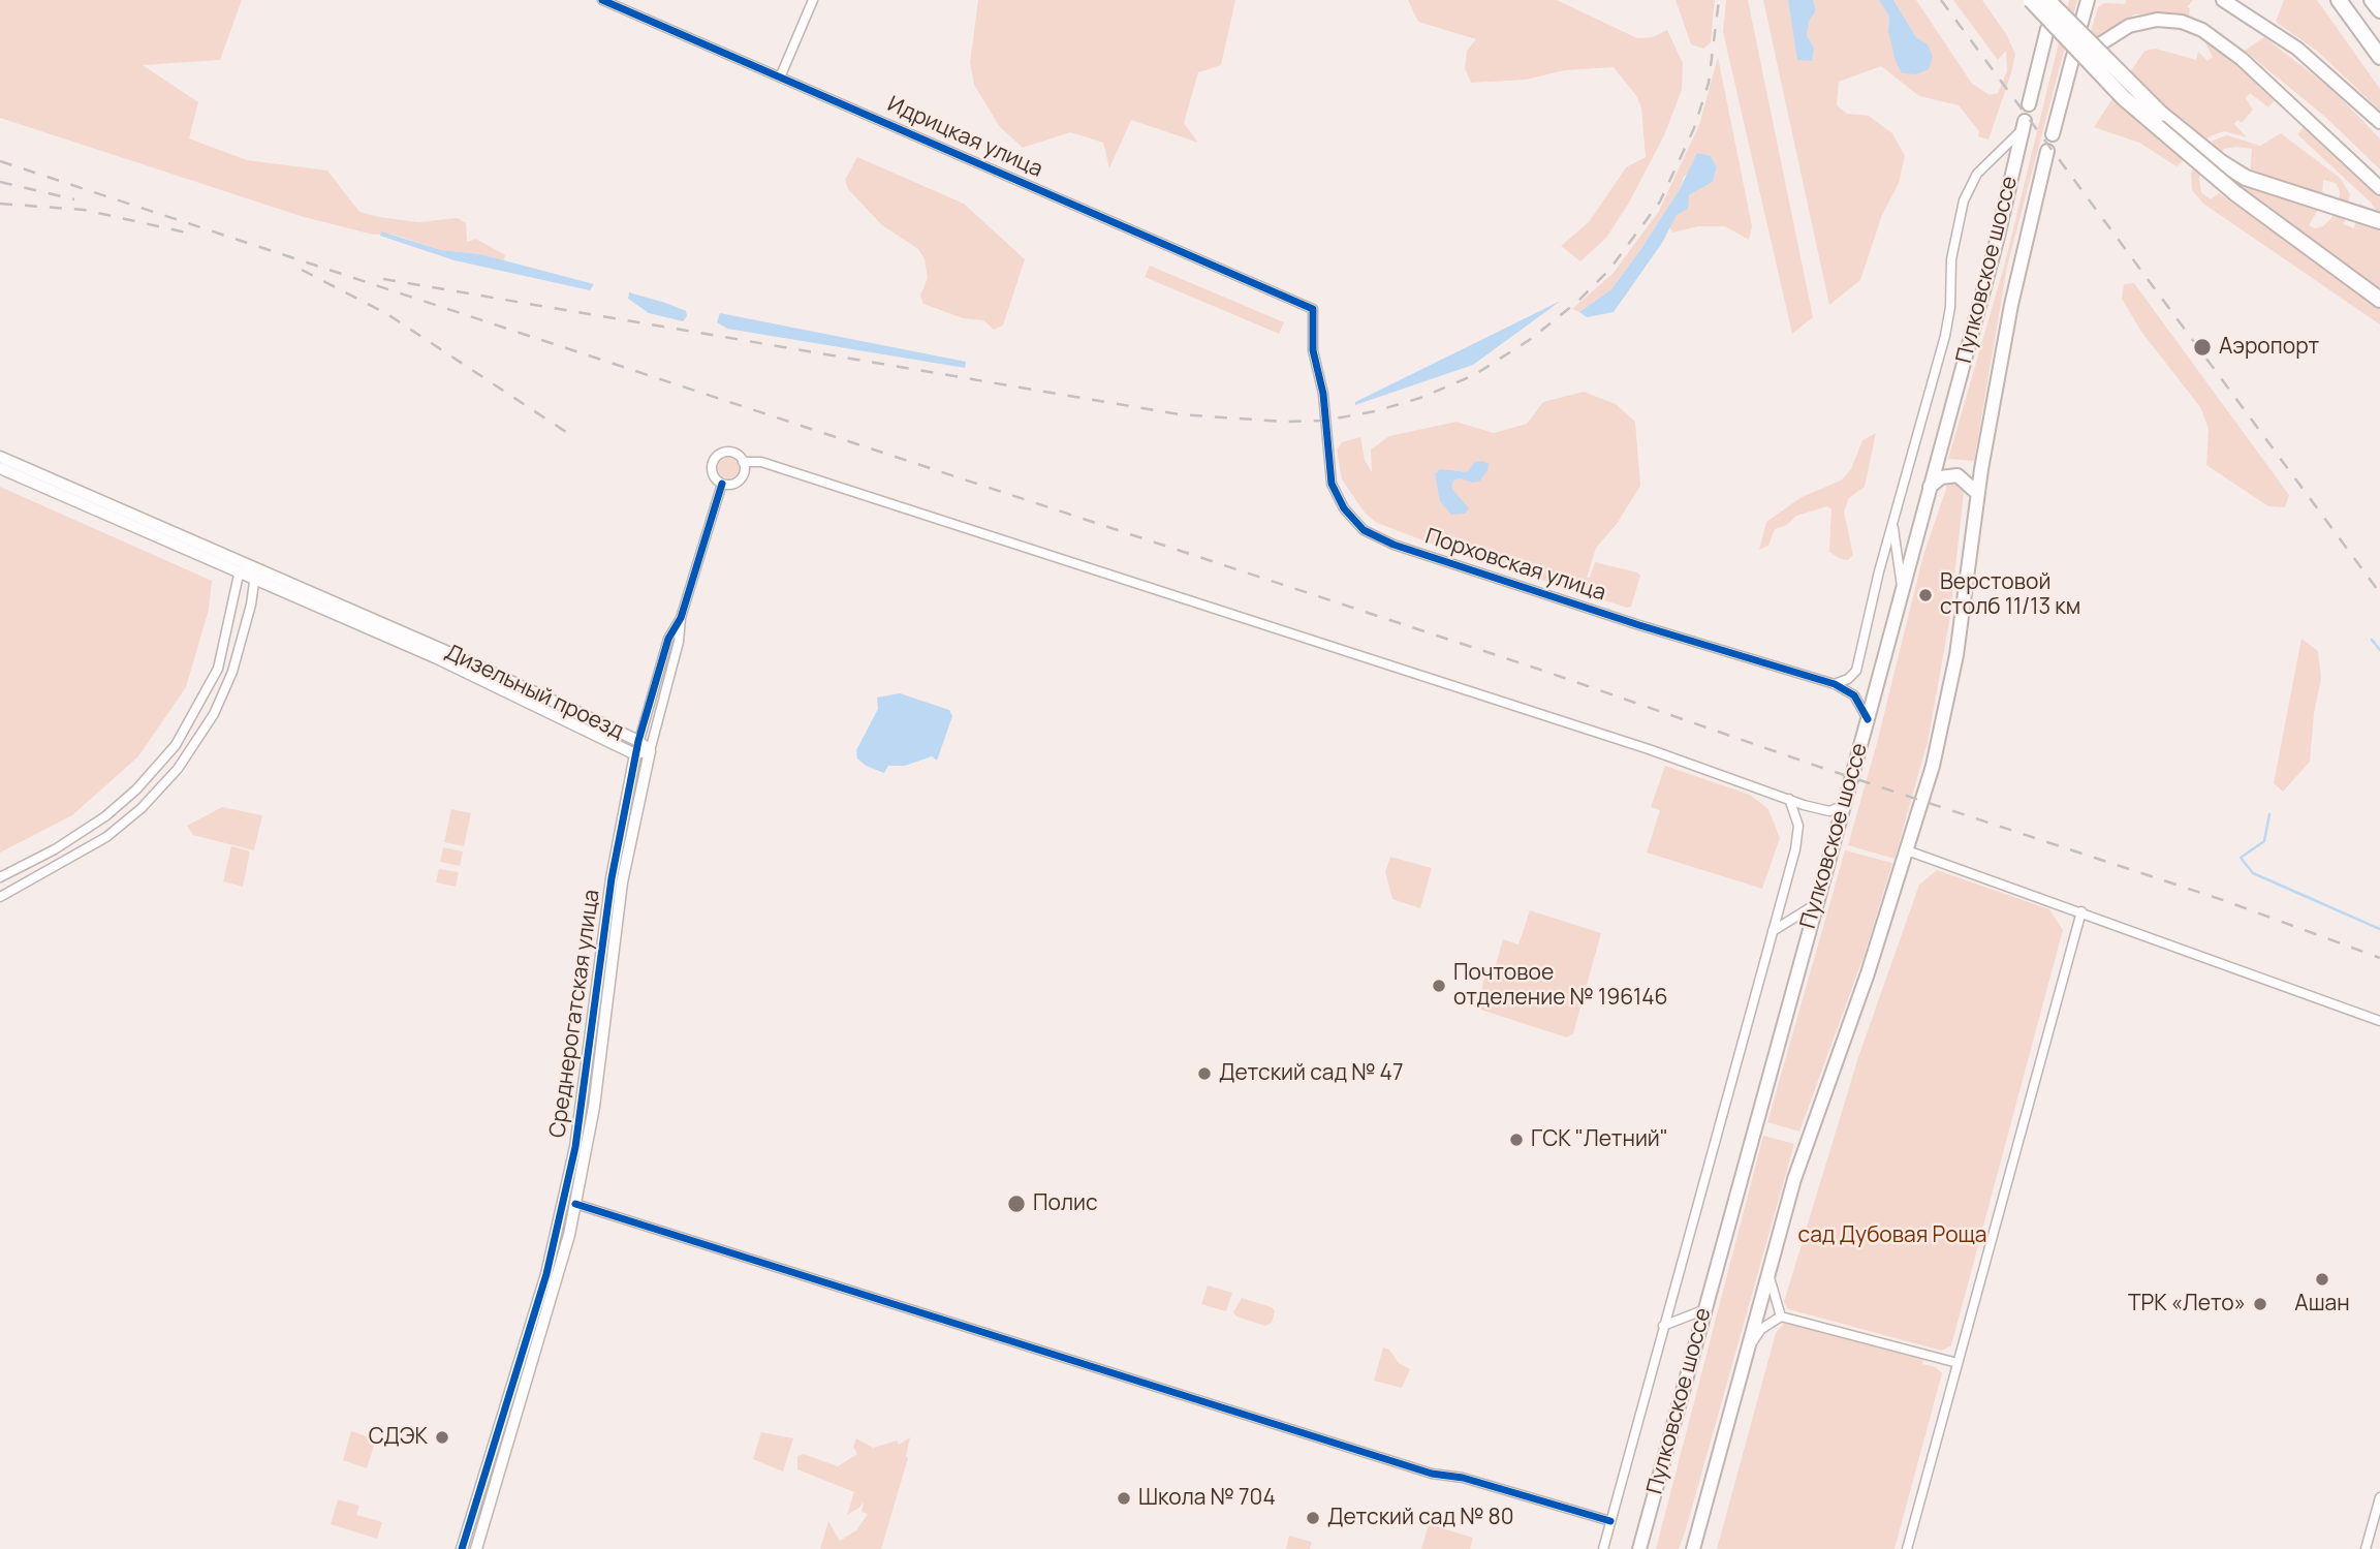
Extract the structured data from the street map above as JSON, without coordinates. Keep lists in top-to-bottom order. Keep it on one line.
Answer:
{"streets":{"main road":["Пулковское шоссе"],"street":["Идрицкая улица","Порховская улица","Дизельный проезд","Среднерогатская улица"]},"crossings":[["Идрицкая улица","Порховская улица"],["Пулковское шоссе","Порховская улица"],["Дизельный проезд","Среднерогатская улица"]],"parks":["сад Дубовая Роща"],"places":["Аэропорт","Верстовой столб 11/13 км","Почтовое отделение № 196146","Детский сад № 47","ГСК \"Летний\"","Полис","Ашан","ТРК «Лето»","СДЭК","Школа № 704","Детский сад № 80"]}
